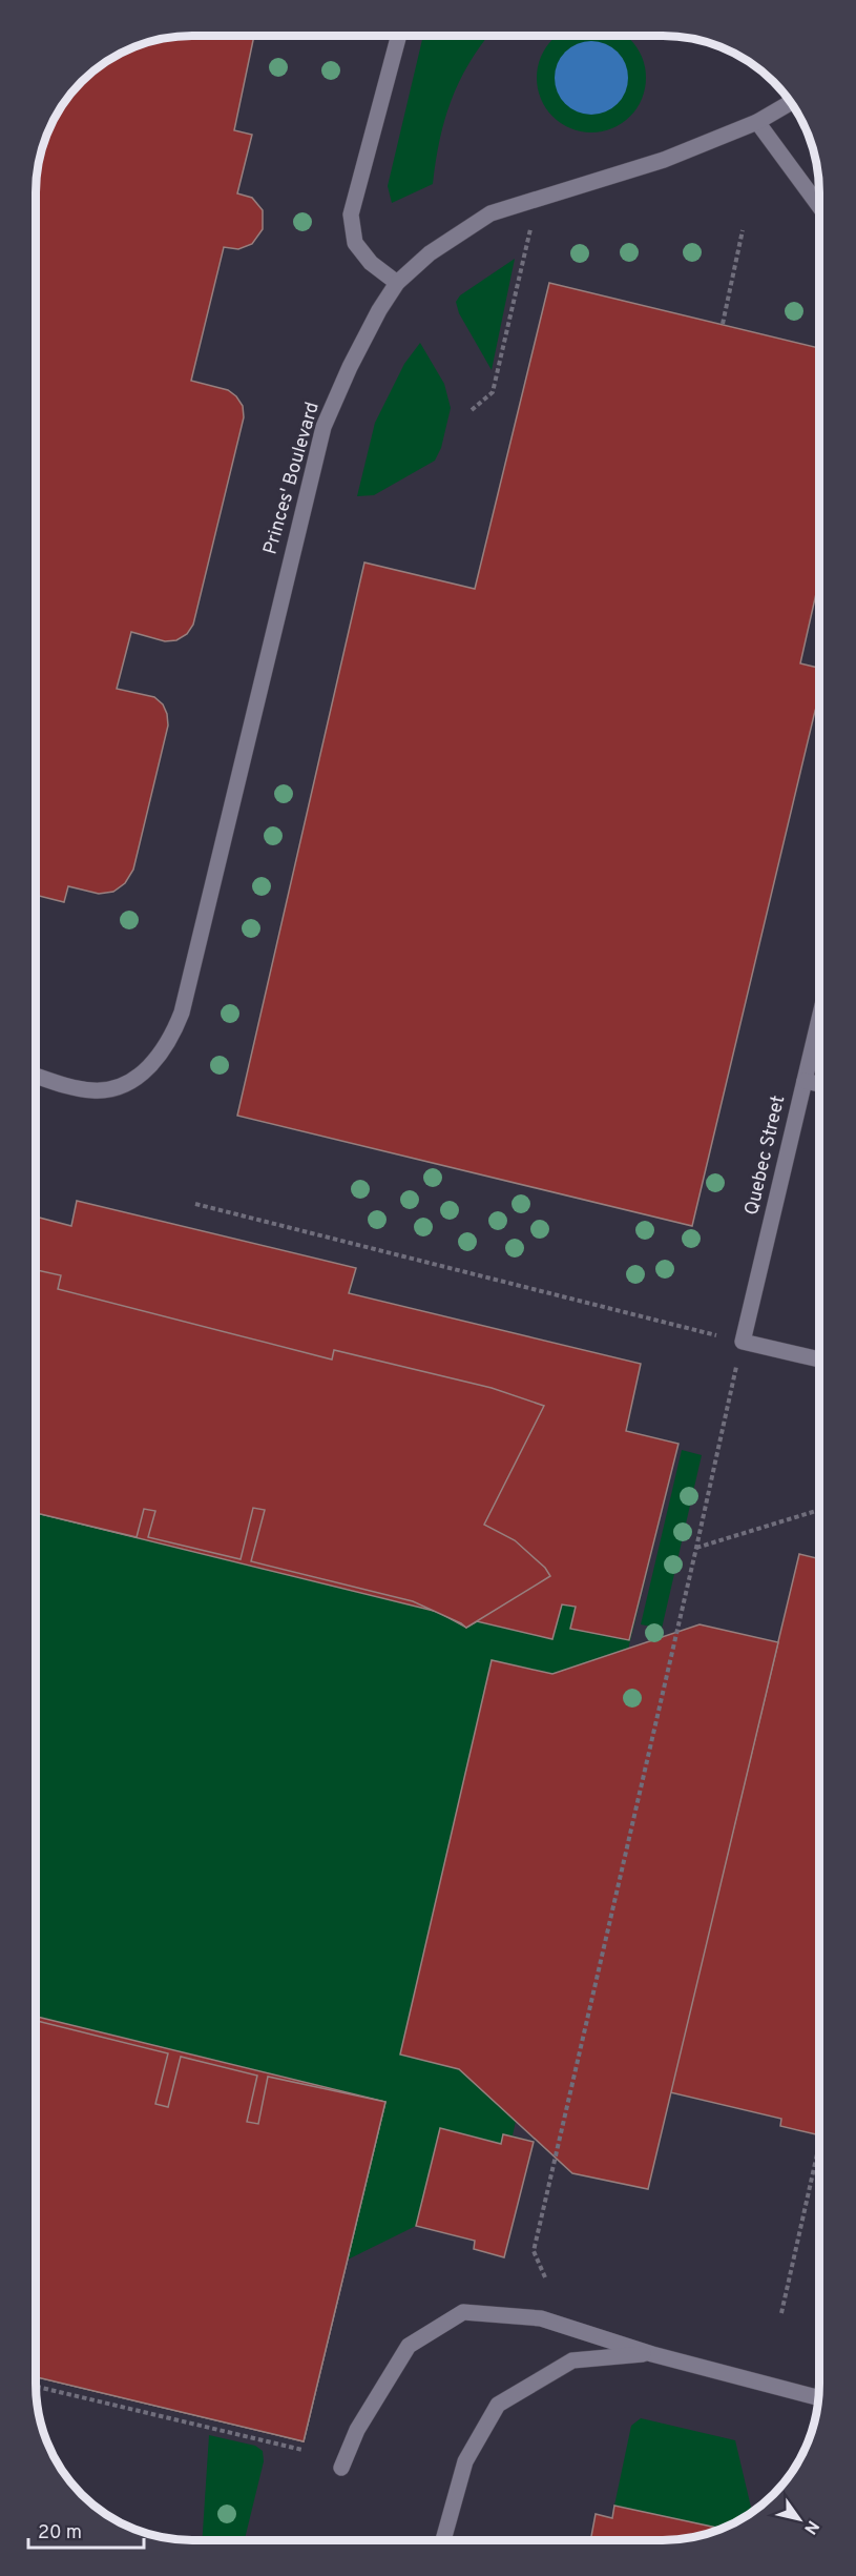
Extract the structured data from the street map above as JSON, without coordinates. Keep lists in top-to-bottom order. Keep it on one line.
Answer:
{"streets":{"street":["Princes' Boulevard","Quebec Street"]},"scale_bar":"20 m","north":"bottom right"}
